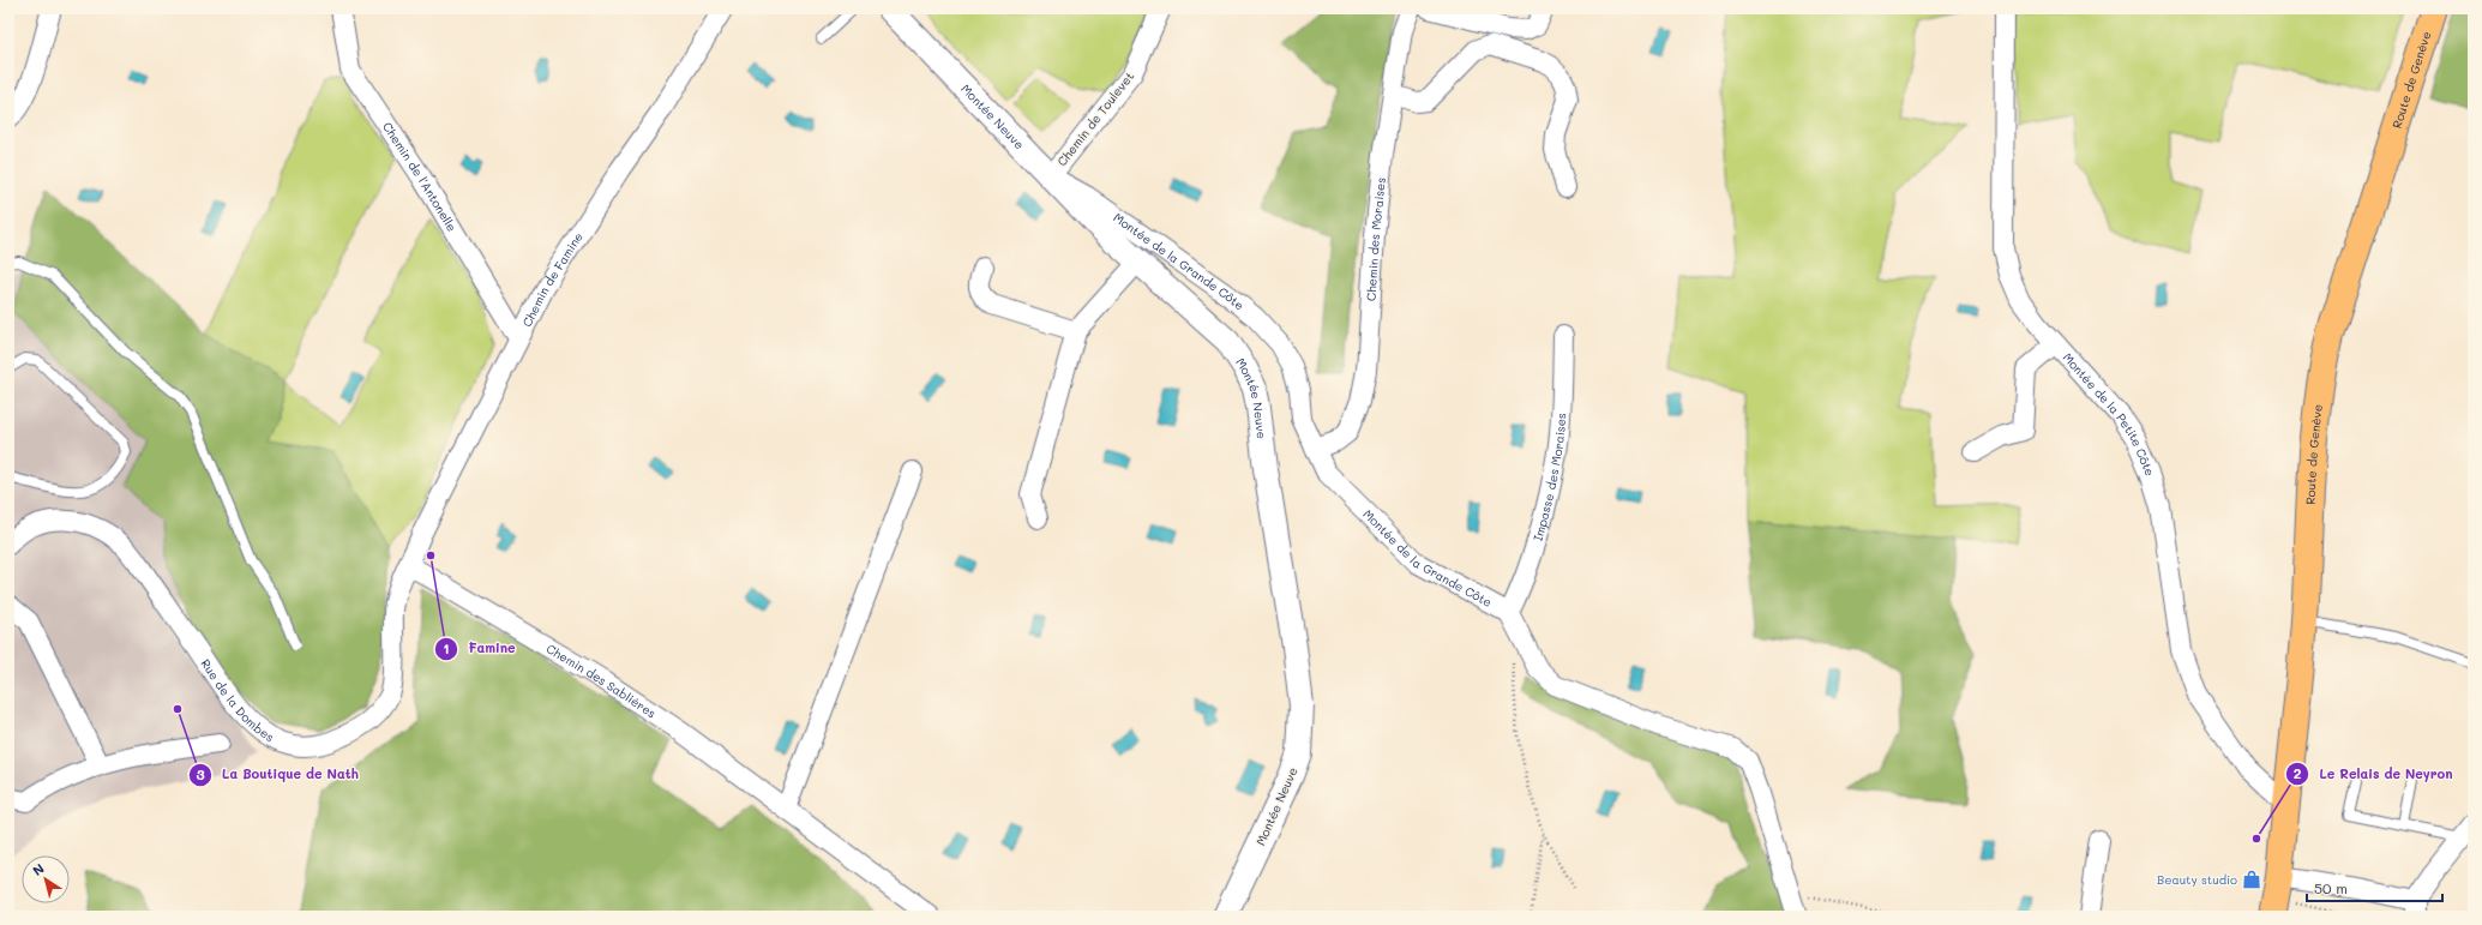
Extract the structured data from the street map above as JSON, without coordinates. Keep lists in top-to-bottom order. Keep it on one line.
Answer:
{"streets":{"main road":["Route de Genève"],"street":["Montée Neuve","Chemin de Toulevet","Chemin de l'Antonelle","Chemin des Moraises","Montée de la Grande Côte","Chemin de Famine","Montée de la Petite Côte","Impasse des Moraises","Chemin des Sablières","Rue de la Dombes"]},"crossings":[["Route de Genève","Montée de la Petite Côte"],["Montée Neuve","Chemin de Toulevet"],["Montée Neuve","Montée de la Grande Côte"],["Chemin de Toulevet","Montée de la Grande Côte"],["Chemin de l'Antonelle","Chemin de Famine"],["Chemin des Moraises","Montée de la Grande Côte"],["Montée de la Grande Côte","Impasse des Moraises"],["Chemin de Famine","Chemin des Sablières"],["Chemin de Famine","Rue de la Dombes"],["Chemin des Sablières","Rue de la Dombes"]],"places":{"other":["Famine","La Boutique de Nath","Le Relais de Neyron"],"shop":["Beauty studio"]},"scale_bar":"50 m","north":"top left"}
